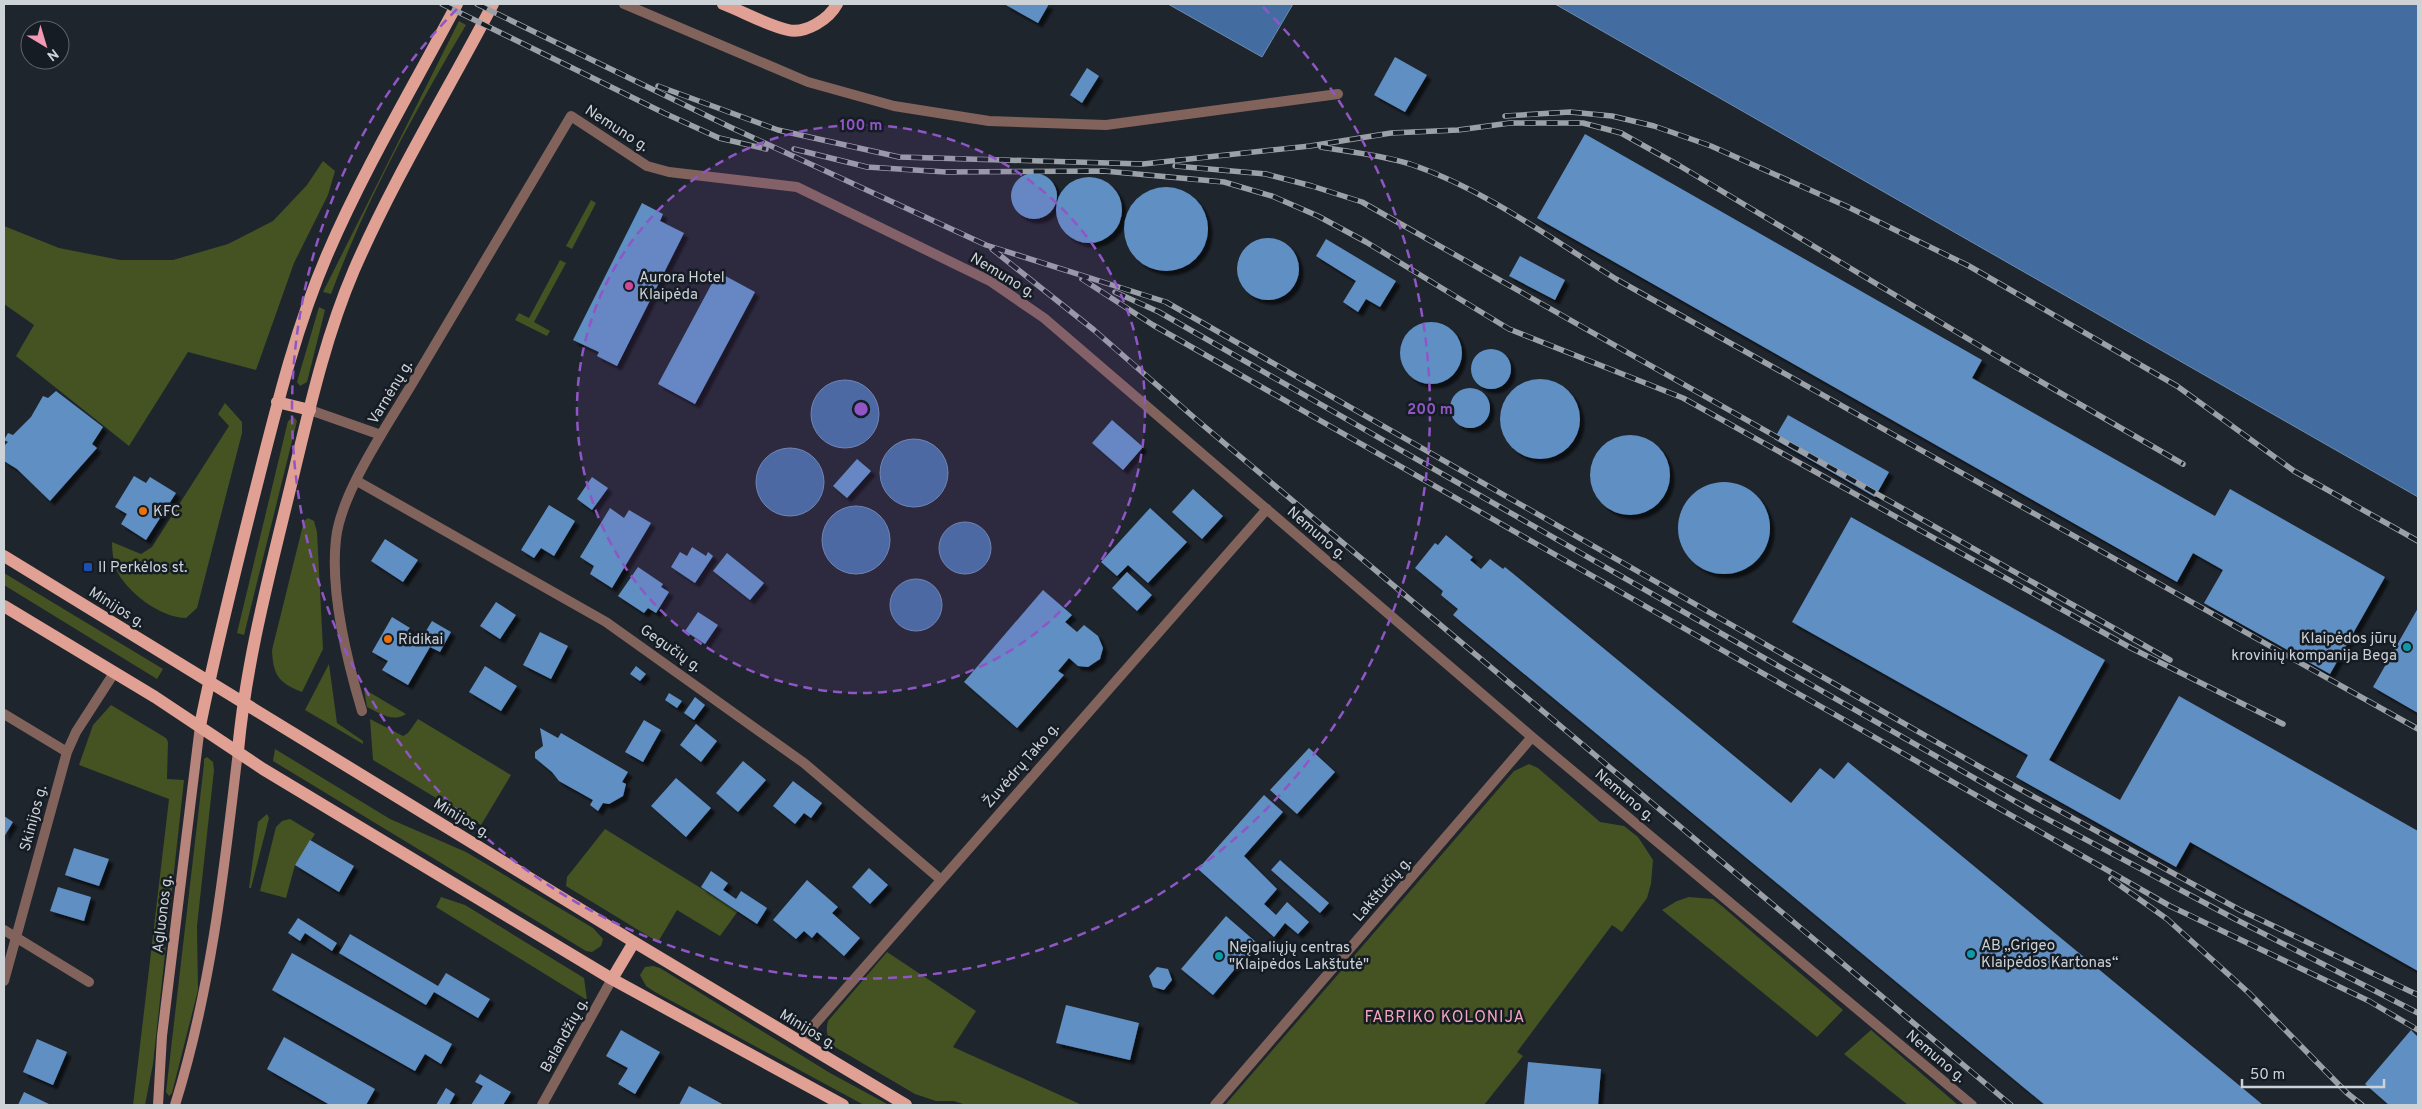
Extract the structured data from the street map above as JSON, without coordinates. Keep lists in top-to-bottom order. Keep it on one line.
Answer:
{"streets":{"main road":["Minijos g.","Agluonos g."],"street":["Nemuno g.","Varnėnų g.","Gegučių g.","Žuvėdrų Tako g.","Skinijos g.","Lakštučių g.","Balandžių g."]},"crossings":[["Nemuno g.","Varnėnų g."],["Nemuno g.","Žuvėdrų Tako g."],["Nemuno g.","Lakštučių g."],["Varnėnų g.","Gegučių g."],["Minijos g.","Žuvėdrų Tako g."],["Gegučių g.","Žuvėdrų Tako g."]],"districts":["FABRIKO KOLONIJA"],"places":{"other":["Aurora Hotel Klaipėda","KFC","Ridikai","Klaipėdos jūrų krovinių kompanija Bega","AB „Grigeo Klaipėdos Kartonas“","Neįgaliųjų centras \"Klaipėdos Lakštutė\""],"transit":["II Perkėlos st."]},"scale_bar":"50 m","north":"bottom right","rings":["100 m","200 m"]}
